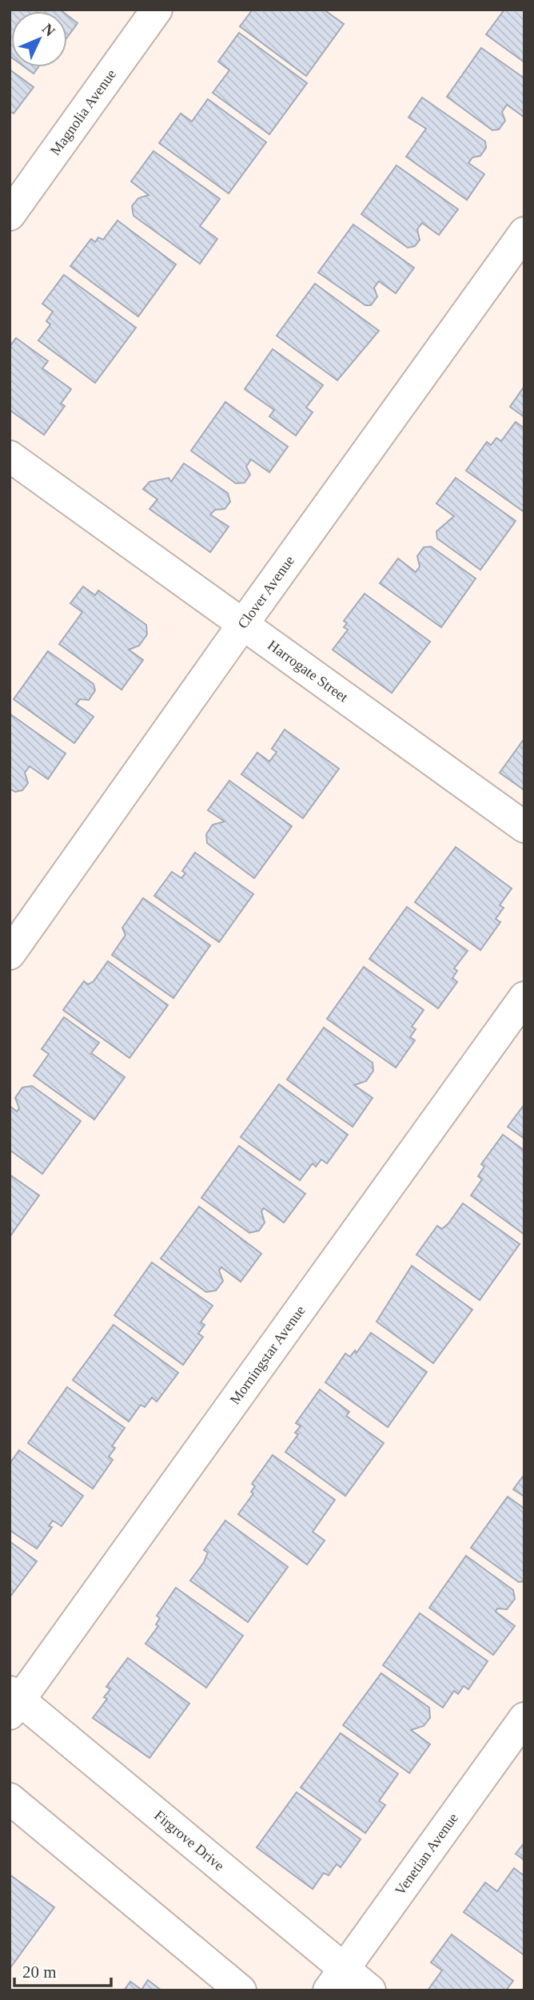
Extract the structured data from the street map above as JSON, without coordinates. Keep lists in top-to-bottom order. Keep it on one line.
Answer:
{"streets":{"street":["Magnolia Avenue","Clover Avenue","Harrogate Street","Morningstar Avenue","Firgrove Drive","Venetian Avenue"]},"crossings":[["Clover Avenue","Harrogate Street"],["Morningstar Avenue","Firgrove Drive"],["Firgrove Drive","Venetian Avenue"]],"scale_bar":"20 m","north":"top right"}
